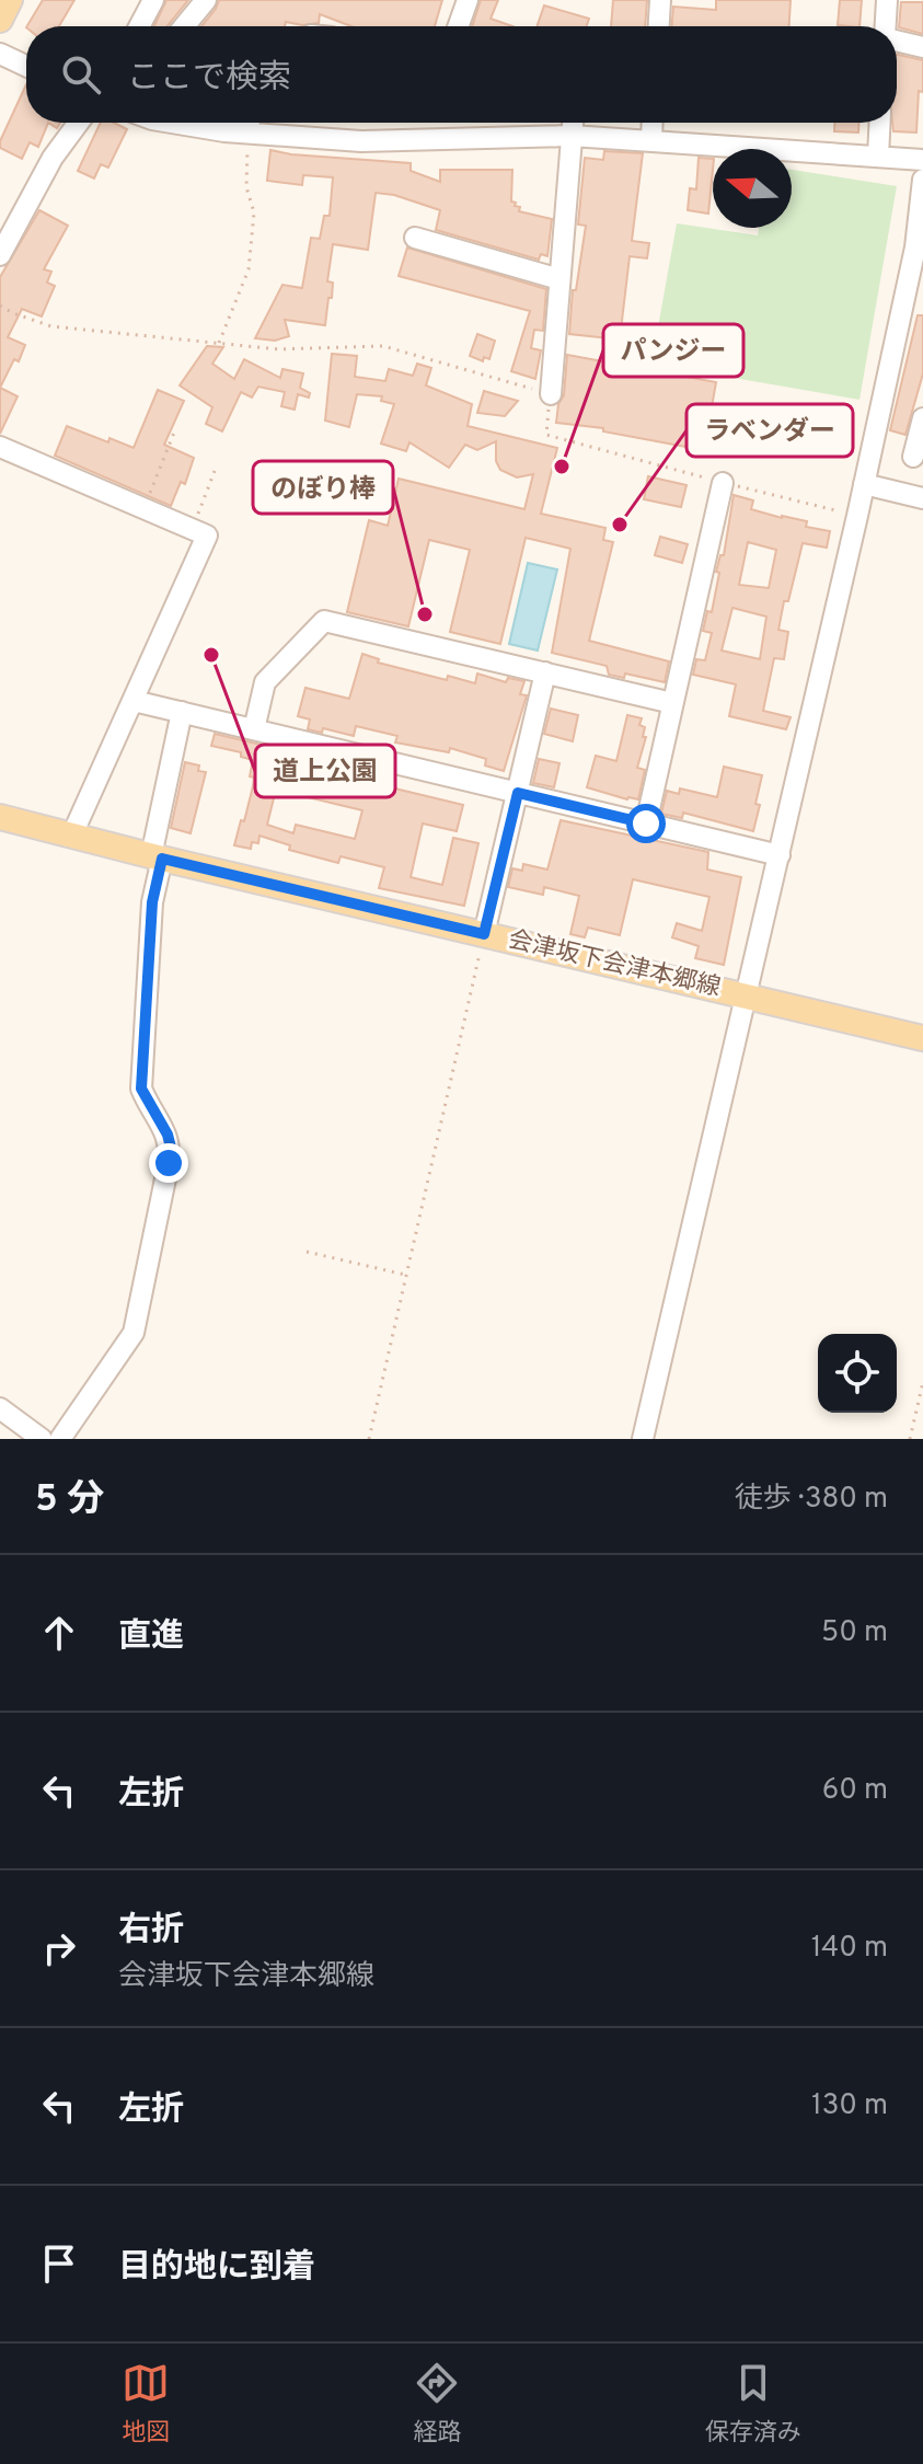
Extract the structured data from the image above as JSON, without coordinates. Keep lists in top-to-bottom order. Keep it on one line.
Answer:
{"streets":{"main road":["会津坂下会津本郷線"]},"places":["パンジー","ラベンダー","のぼり棒","道上公園"],"north":"left","page":{"search":"ここで検索","heading":["5 分","徒歩 · 380 m"],"list":[["直進","50 m"],["左折","60 m"],["右折","会津坂下会津本郷線","140 m"],["左折","130 m"],"目的地に到着"],"nav":["地図","経路","保存済み"]}}
